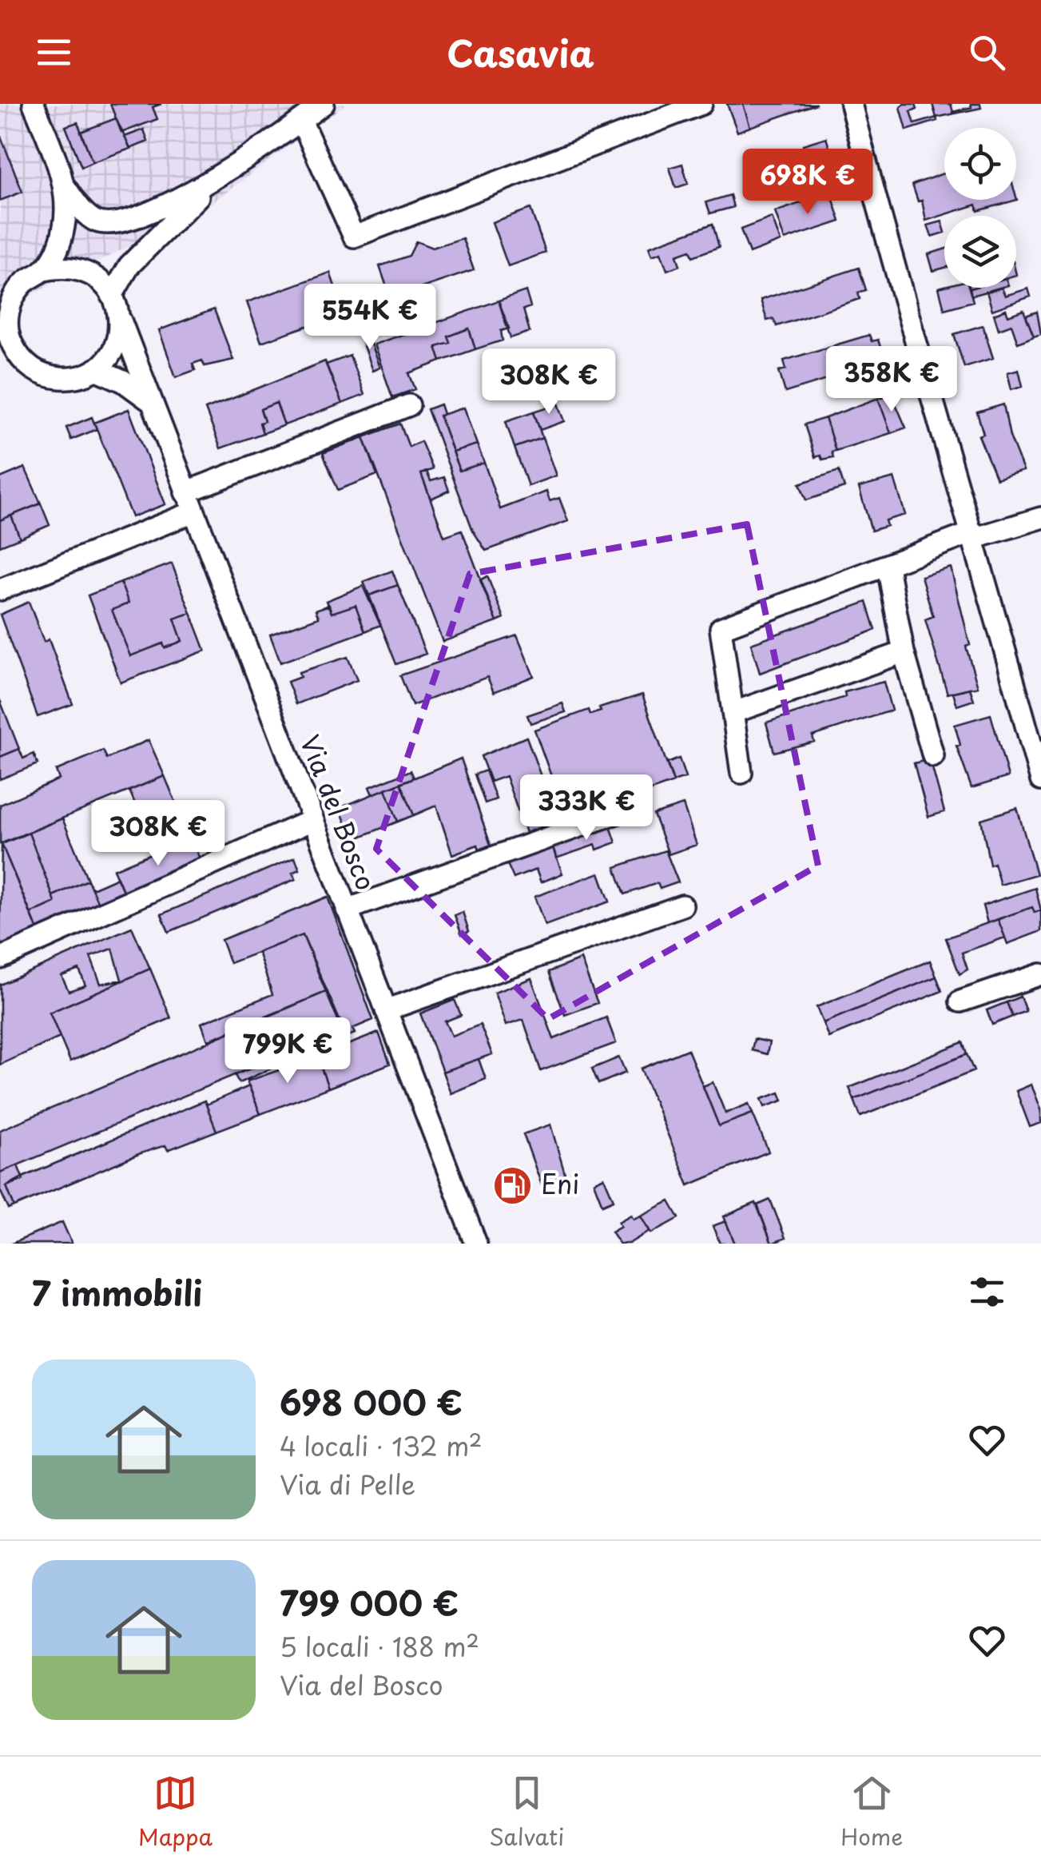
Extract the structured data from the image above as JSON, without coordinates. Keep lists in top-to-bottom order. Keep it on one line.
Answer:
{"streets":{"street":["Via del Bosco"]},"places":{"fuel station":["Eni"]},"page":{"header":"Casavia","price":["698K €","554K €","358K €","308K €","333K €","308K €","799K €"],"heading":"7 immobili","list":[{"name":"698 000 €","note":"4 locali · 132 m² · Via di Pelle"},{"name":"799 000 €","note":"5 locali · 188 m² · Via del Bosco"}],"tabs":["Mappa","Salvati","Home"]}}
